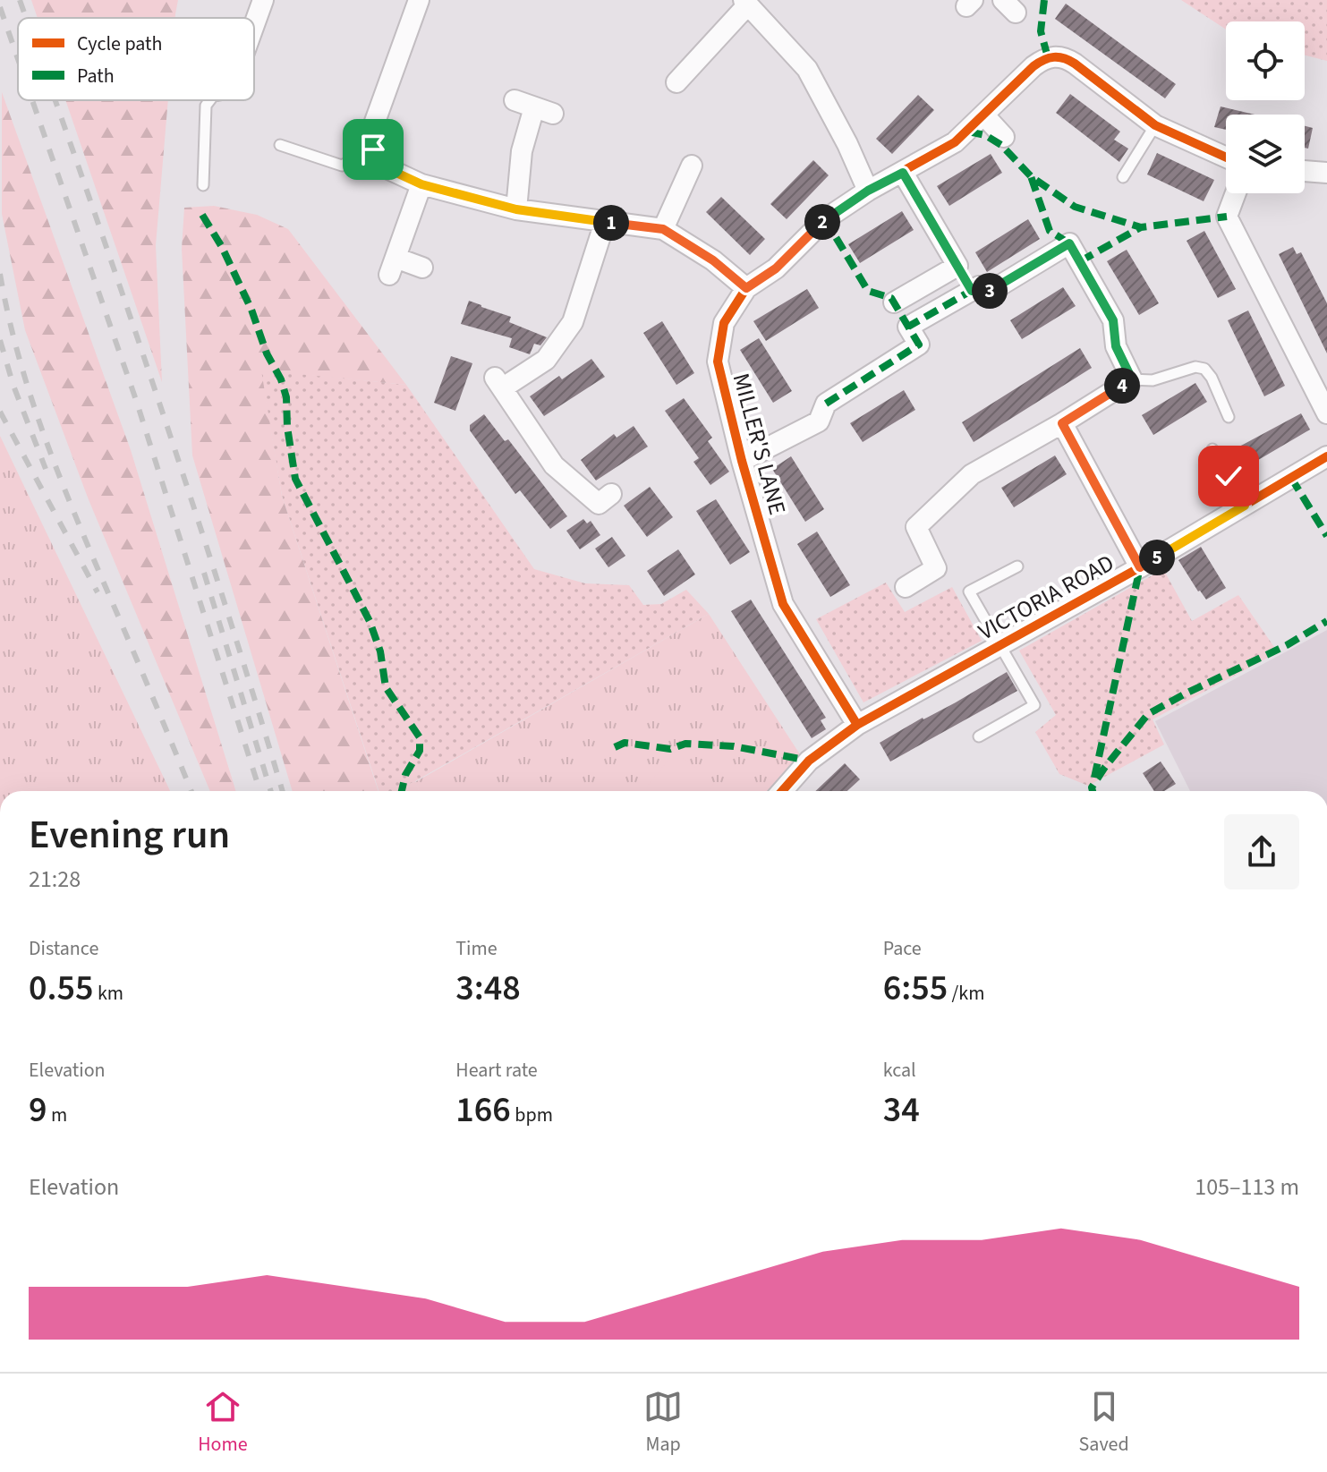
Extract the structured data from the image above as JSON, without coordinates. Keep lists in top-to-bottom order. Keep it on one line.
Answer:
{"streets":{"street":["MILLER'S LANE","VICTORIA ROAD"]},"crossings":[["MILLER'S LANE","VICTORIA ROAD"]],"legend":["Cycle path","Path"],"page":{"pins":["2","1","3","4","5"],"heading":["Evening run","21:28"],"stats":[["Distance","0.55 km"],["Time","3:48"],["Pace","6:55 /km"],["Elevation","9 m"],["Heart rate","166 bpm"],["kcal","34"]],"chart":["Elevation","105–113 m"],"tabs":["Home","Map","Saved"]}}
